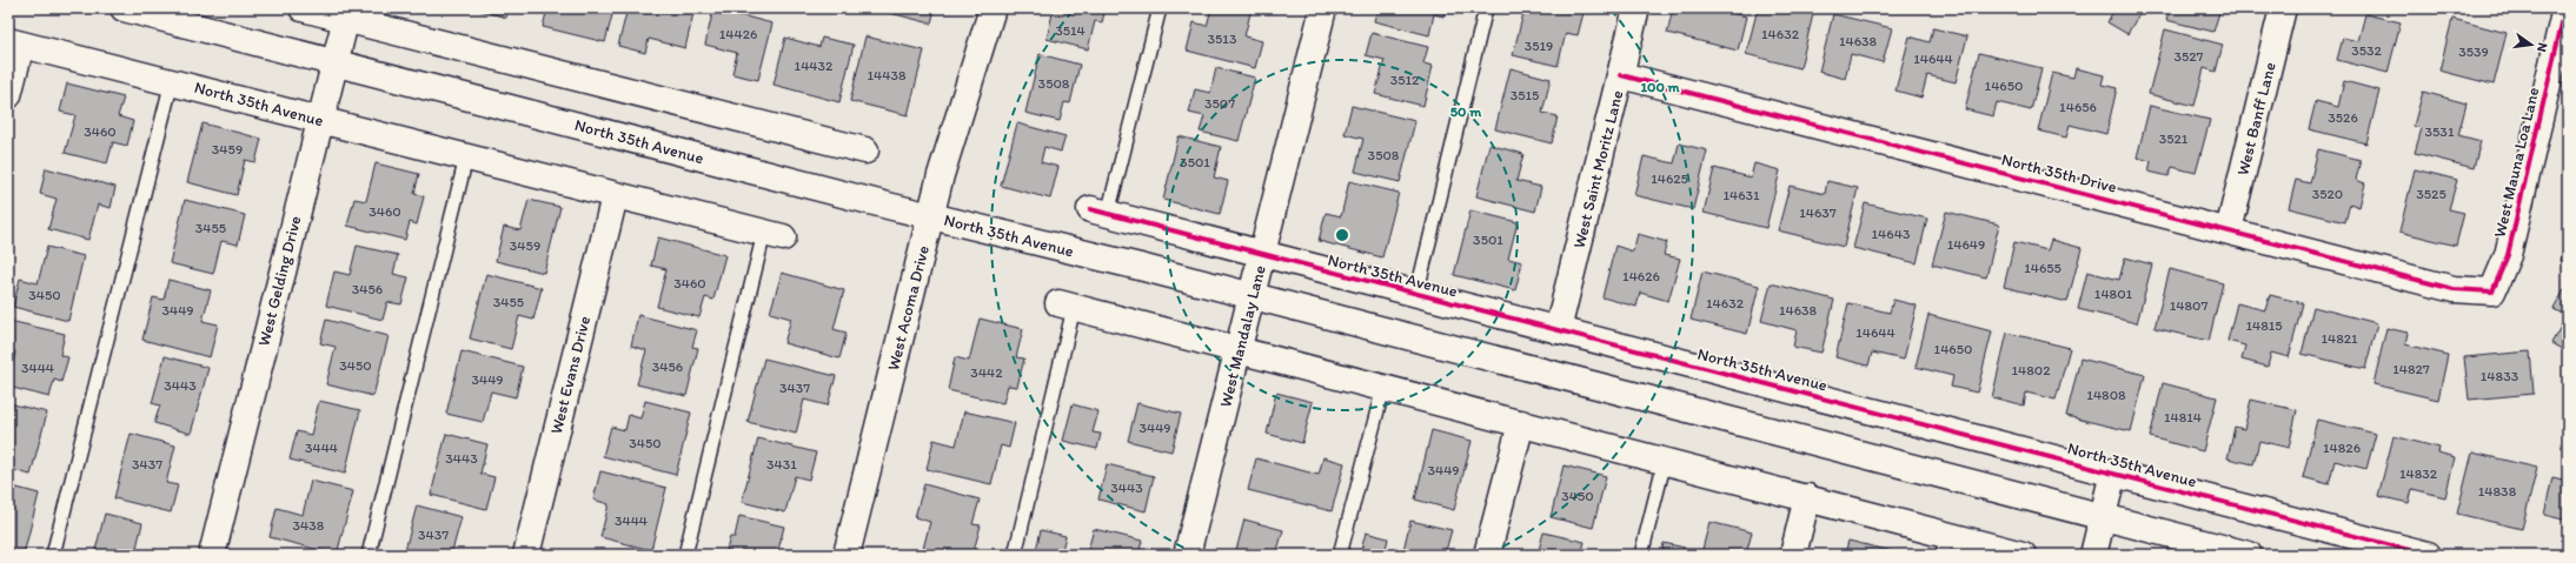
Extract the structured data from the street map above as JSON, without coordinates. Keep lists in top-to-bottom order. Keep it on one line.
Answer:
{"streets":{"street":["North 35th Avenue","West Banff Lane","West Mauna Loa Lane","West Saint Moritz Lane","North 35th Drive","West Gelding Drive","West Acoma Drive","West Mandalay Lane","West Evans Drive"]},"crossings":[["North 35th Avenue","West Saint Moritz Lane"],["North 35th Avenue","West Gelding Drive"],["North 35th Avenue","West Acoma Drive"],["North 35th Avenue","West Mandalay Lane"],["North 35th Avenue","West Evans Drive"],["West Banff Lane","North 35th Drive"],["West Mauna Loa Lane","North 35th Drive"],["West Saint Moritz Lane","North 35th Drive"]],"house_numbers":["3514","14426","14632","3513","14638","3519","3532","3539","3527","14644","14432","14438","3512","3508","14650","3515","3507","14656","3526","3460","3531","3521","3459","3508","3501","14625","3520","3525","14631","3460","14637","3455","14643","3501","14649","3459","14655","14626","3460","3456","14801","3450","3455","14632","14807","3449","14638","14815","14644","14821","14650","3450","3456","3444","14827","14802","3442","14833","3449","3443","3437","14808","14814","3449","3450","3444","14826","3443","3437","3431","3449","14832","3443","14838","3450","3444","3438","3437"],"north":"right","rings":["100 m","50 m"]}
